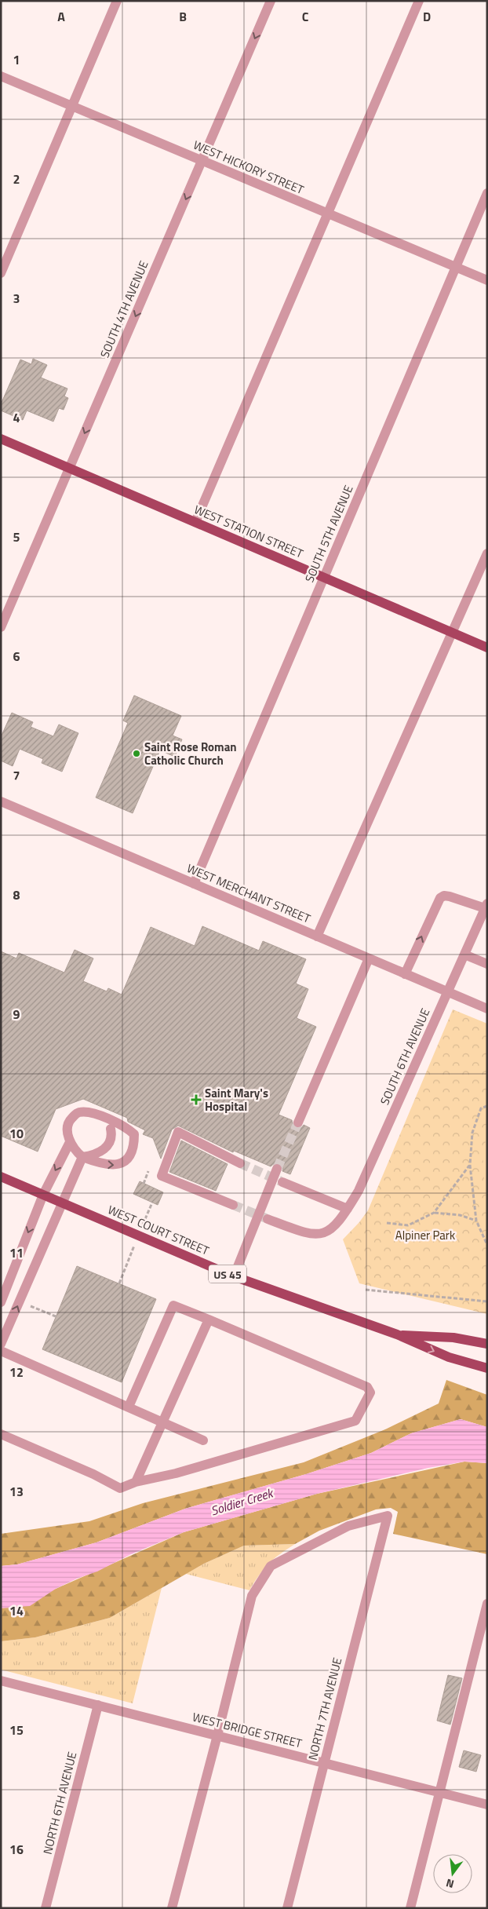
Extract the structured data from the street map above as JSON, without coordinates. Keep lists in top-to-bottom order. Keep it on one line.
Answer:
{"streets":{"main road":["WEST STATION STREET","WEST COURT STREET","US 45"],"street":["WEST HICKORY STREET","SOUTH 4TH AVENUE","SOUTH 5TH AVENUE","WEST MERCHANT STREET","SOUTH 6TH AVENUE","NORTH 7TH AVENUE","WEST BRIDGE STREET","NORTH 6TH AVENUE"]},"crossings":[["WEST HICKORY STREET","SOUTH 4TH AVENUE"],["WEST HICKORY STREET","SOUTH 5TH AVENUE"],["SOUTH 4TH AVENUE","WEST STATION STREET"],["WEST STATION STREET","SOUTH 5TH AVENUE"],["SOUTH 5TH AVENUE","WEST MERCHANT STREET"],["WEST MERCHANT STREET","SOUTH 6TH AVENUE"],["NORTH 7TH AVENUE","WEST BRIDGE STREET"],["WEST BRIDGE STREET","NORTH 6TH AVENUE"]],"one_way":["SOUTH 4TH AVENUE"],"water":["Soldier Creek"],"parks":["Alpiner Park"],"places":{"other":["Saint Rose Roman Catholic Church"],"health":["Saint Mary's Hospital"]},"north":"bottom","grid":{"columns":["A","B","C","D"],"rows":["1","2","3","4","5","6","7","8","9","10","11","12","13","14","15","16"]}}
